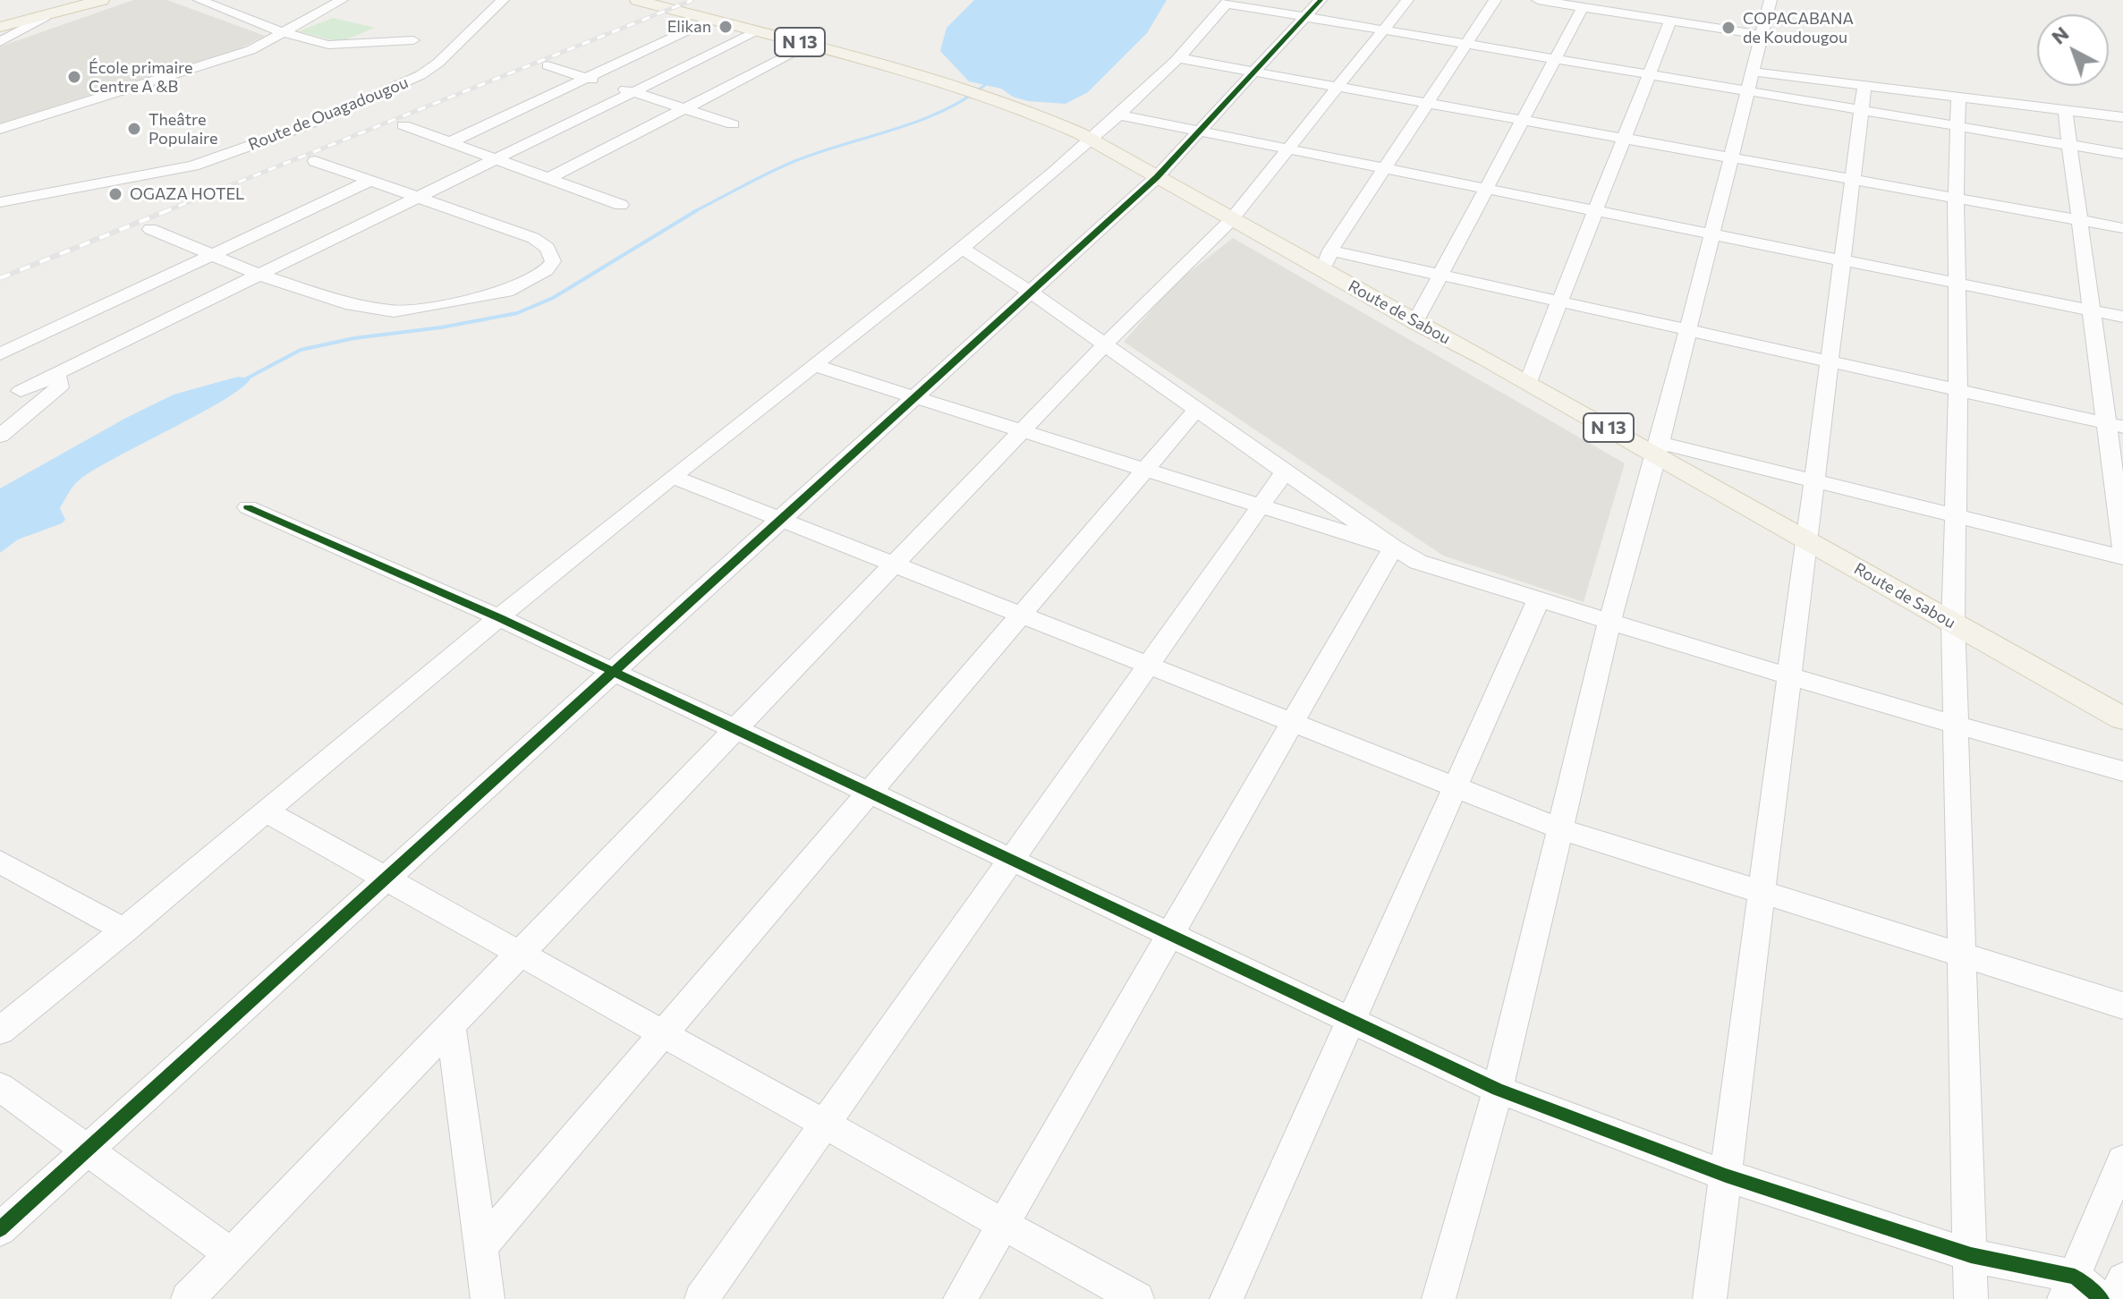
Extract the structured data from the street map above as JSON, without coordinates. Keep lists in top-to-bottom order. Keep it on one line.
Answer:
{"streets":{"main road":["N 13","Route de Sabou"],"street":["Route de Ouagadougou"]},"places":["Elikan","COPACABANA de Koudougou","École primaire Centre A &B","Theâtre Populaire","OGAZA HOTEL"],"north":"top left"}
